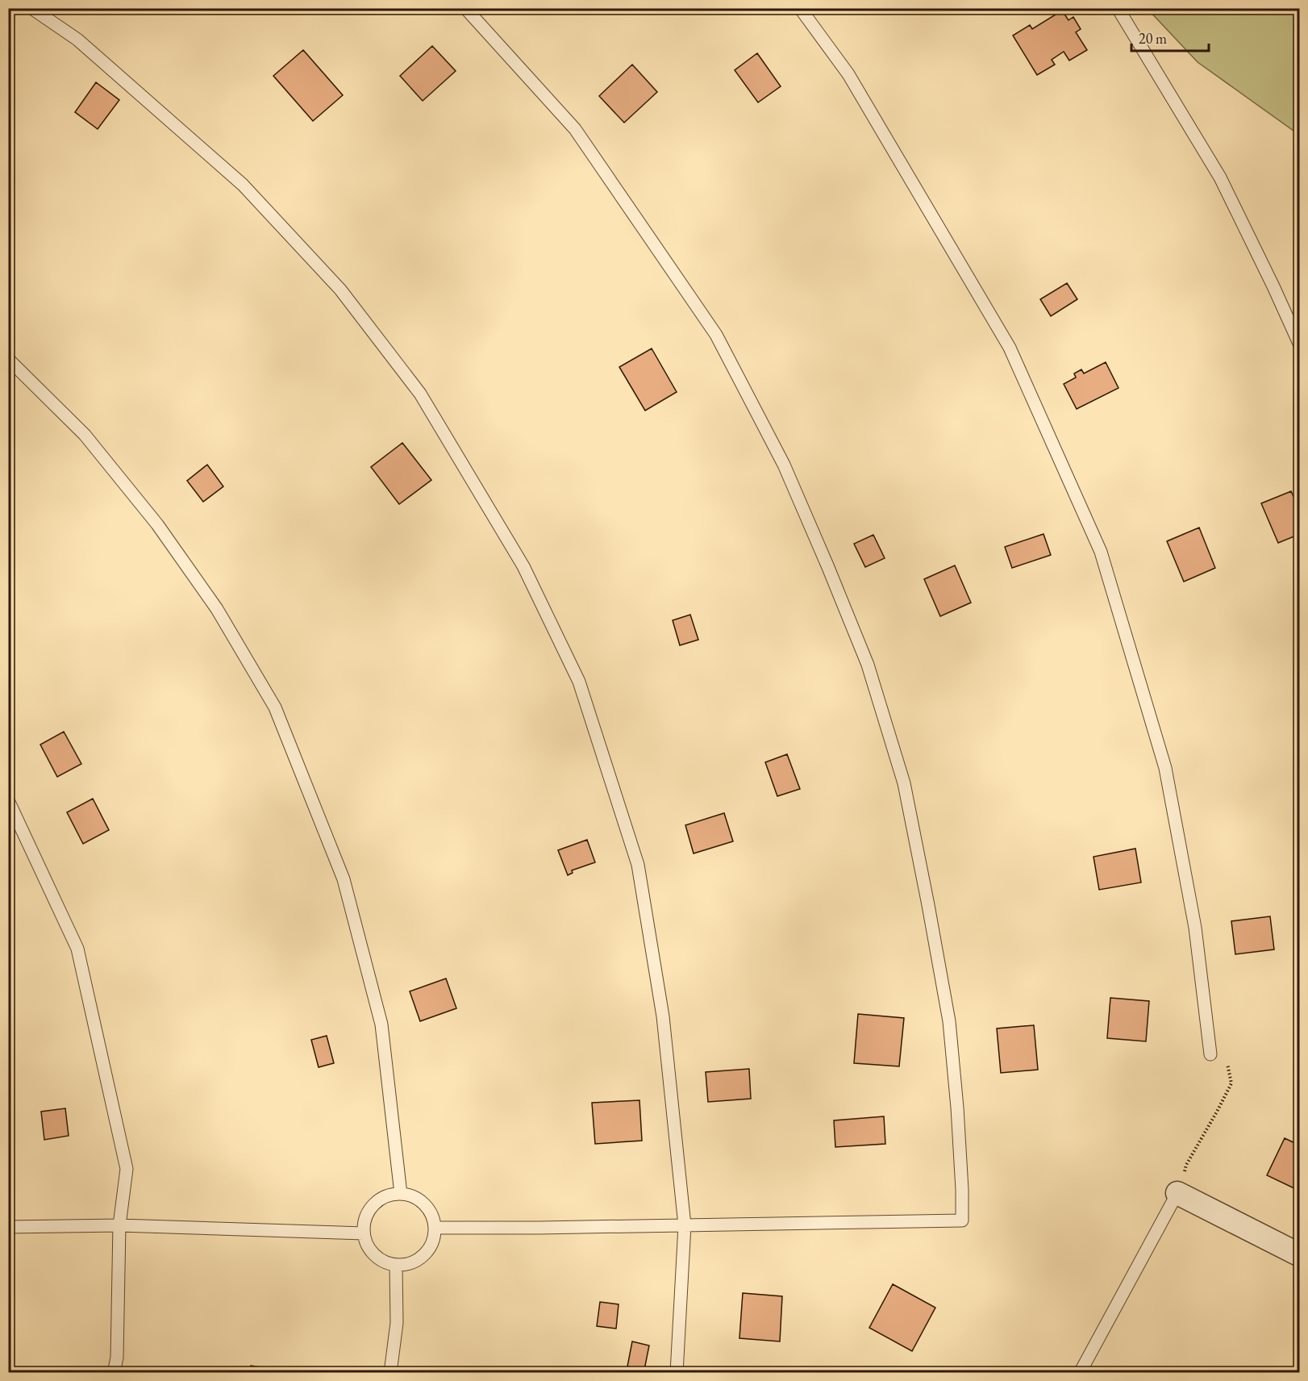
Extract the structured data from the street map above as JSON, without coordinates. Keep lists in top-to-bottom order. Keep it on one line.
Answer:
{"scale_bar":"20 m"}
